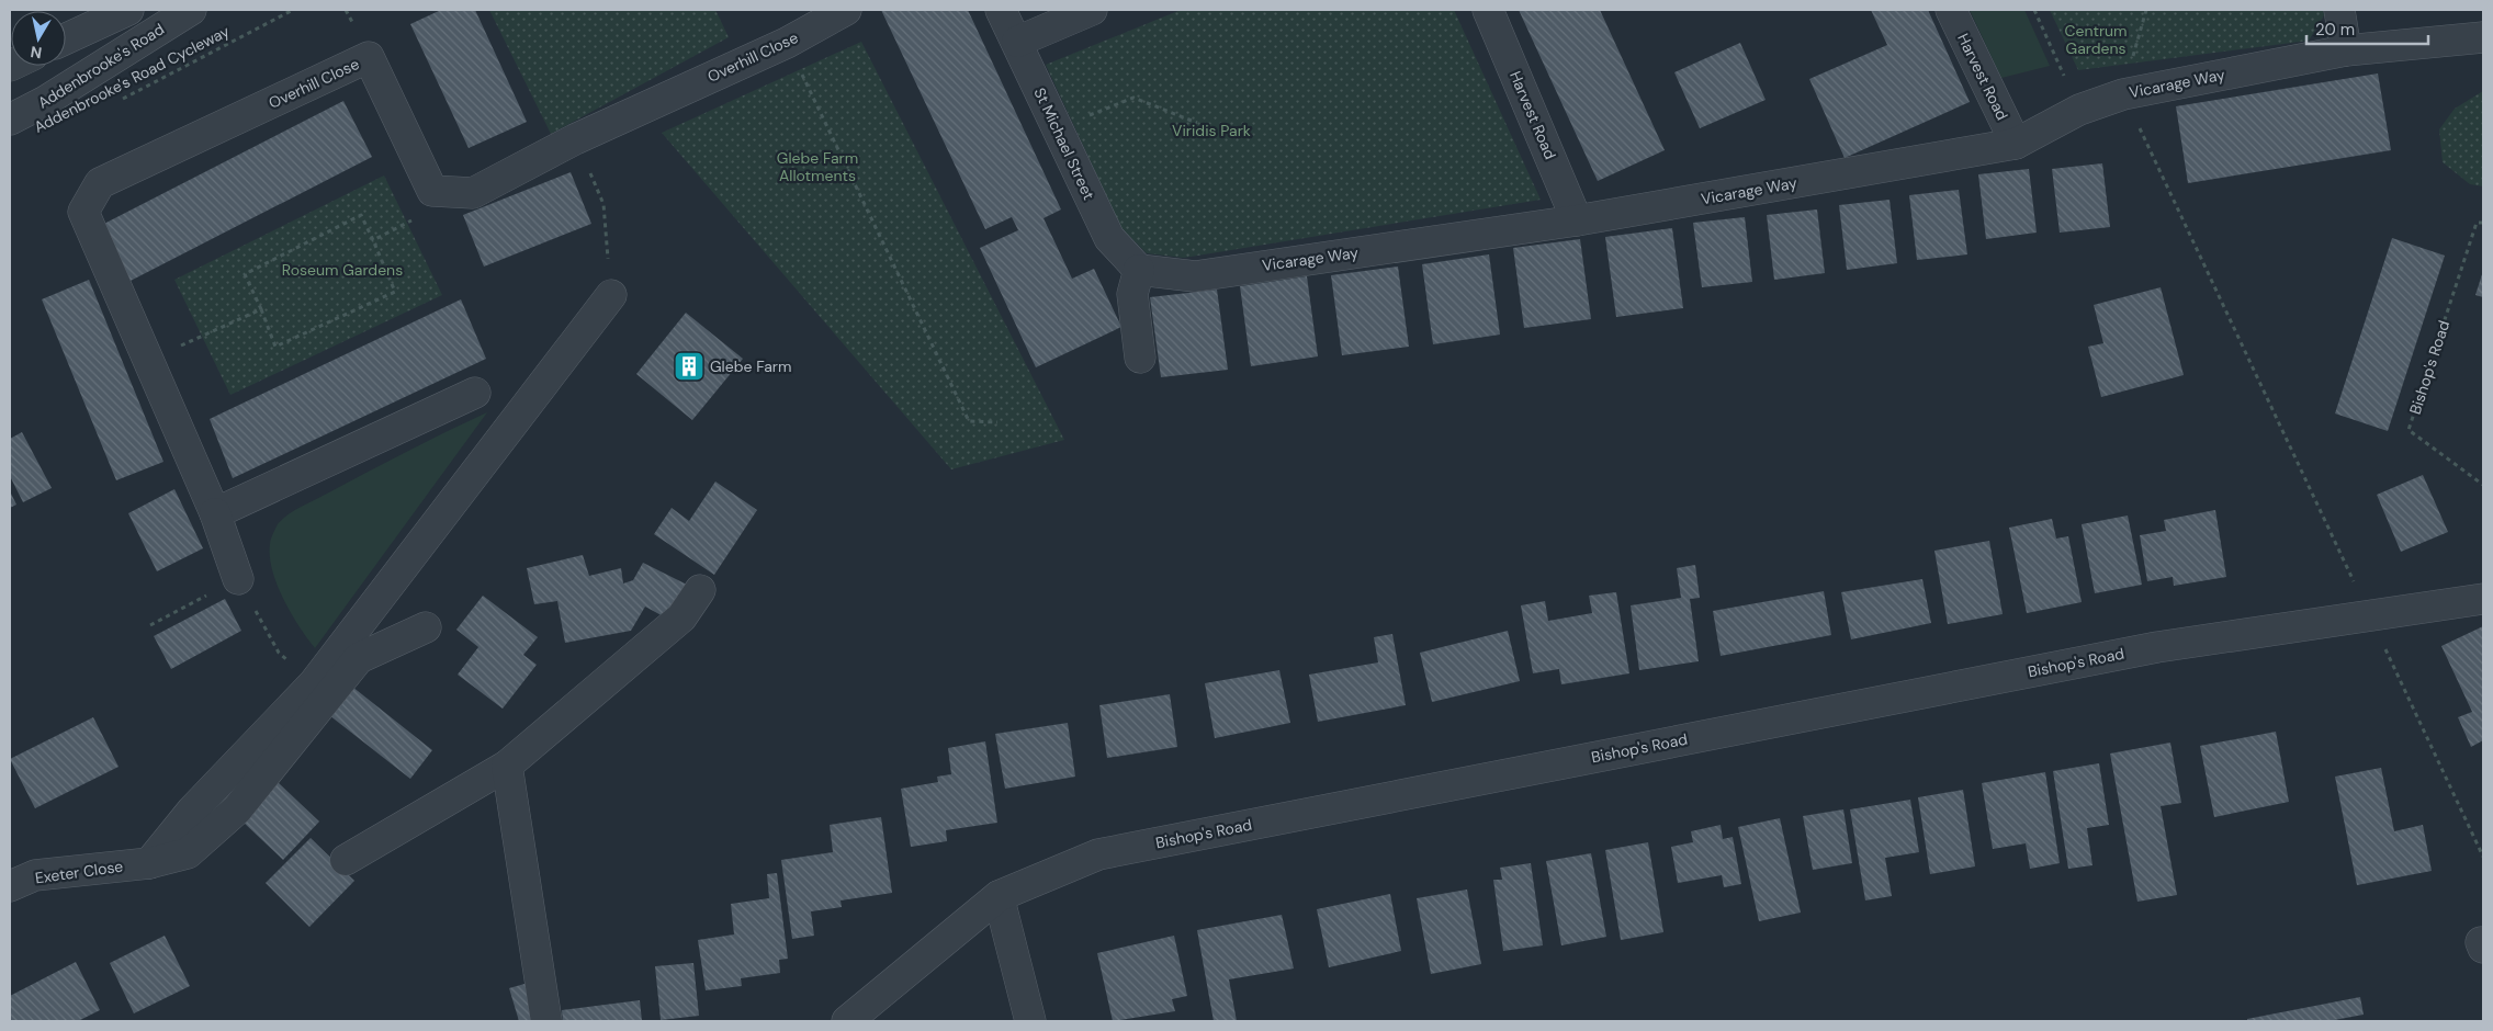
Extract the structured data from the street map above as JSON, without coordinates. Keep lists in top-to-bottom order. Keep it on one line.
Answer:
{"streets":{"street":["Overhill Close","Addenbrooke's Road","Harvest Road","Vicarage Way","St Michael Street","Bishop's Road","Exeter Close"],"path":["Addenbrooke's Road Cycleway"]},"crossings":[["Harvest Road","Vicarage Way"],["Vicarage Way","St Michael Street"]],"parks":["Centrum Gardens","Viridis Park","Glebe Farm Allotments","Roseum Gardens"],"places":{"building":["Glebe Farm"]},"scale_bar":"20 m","north":"bottom"}
